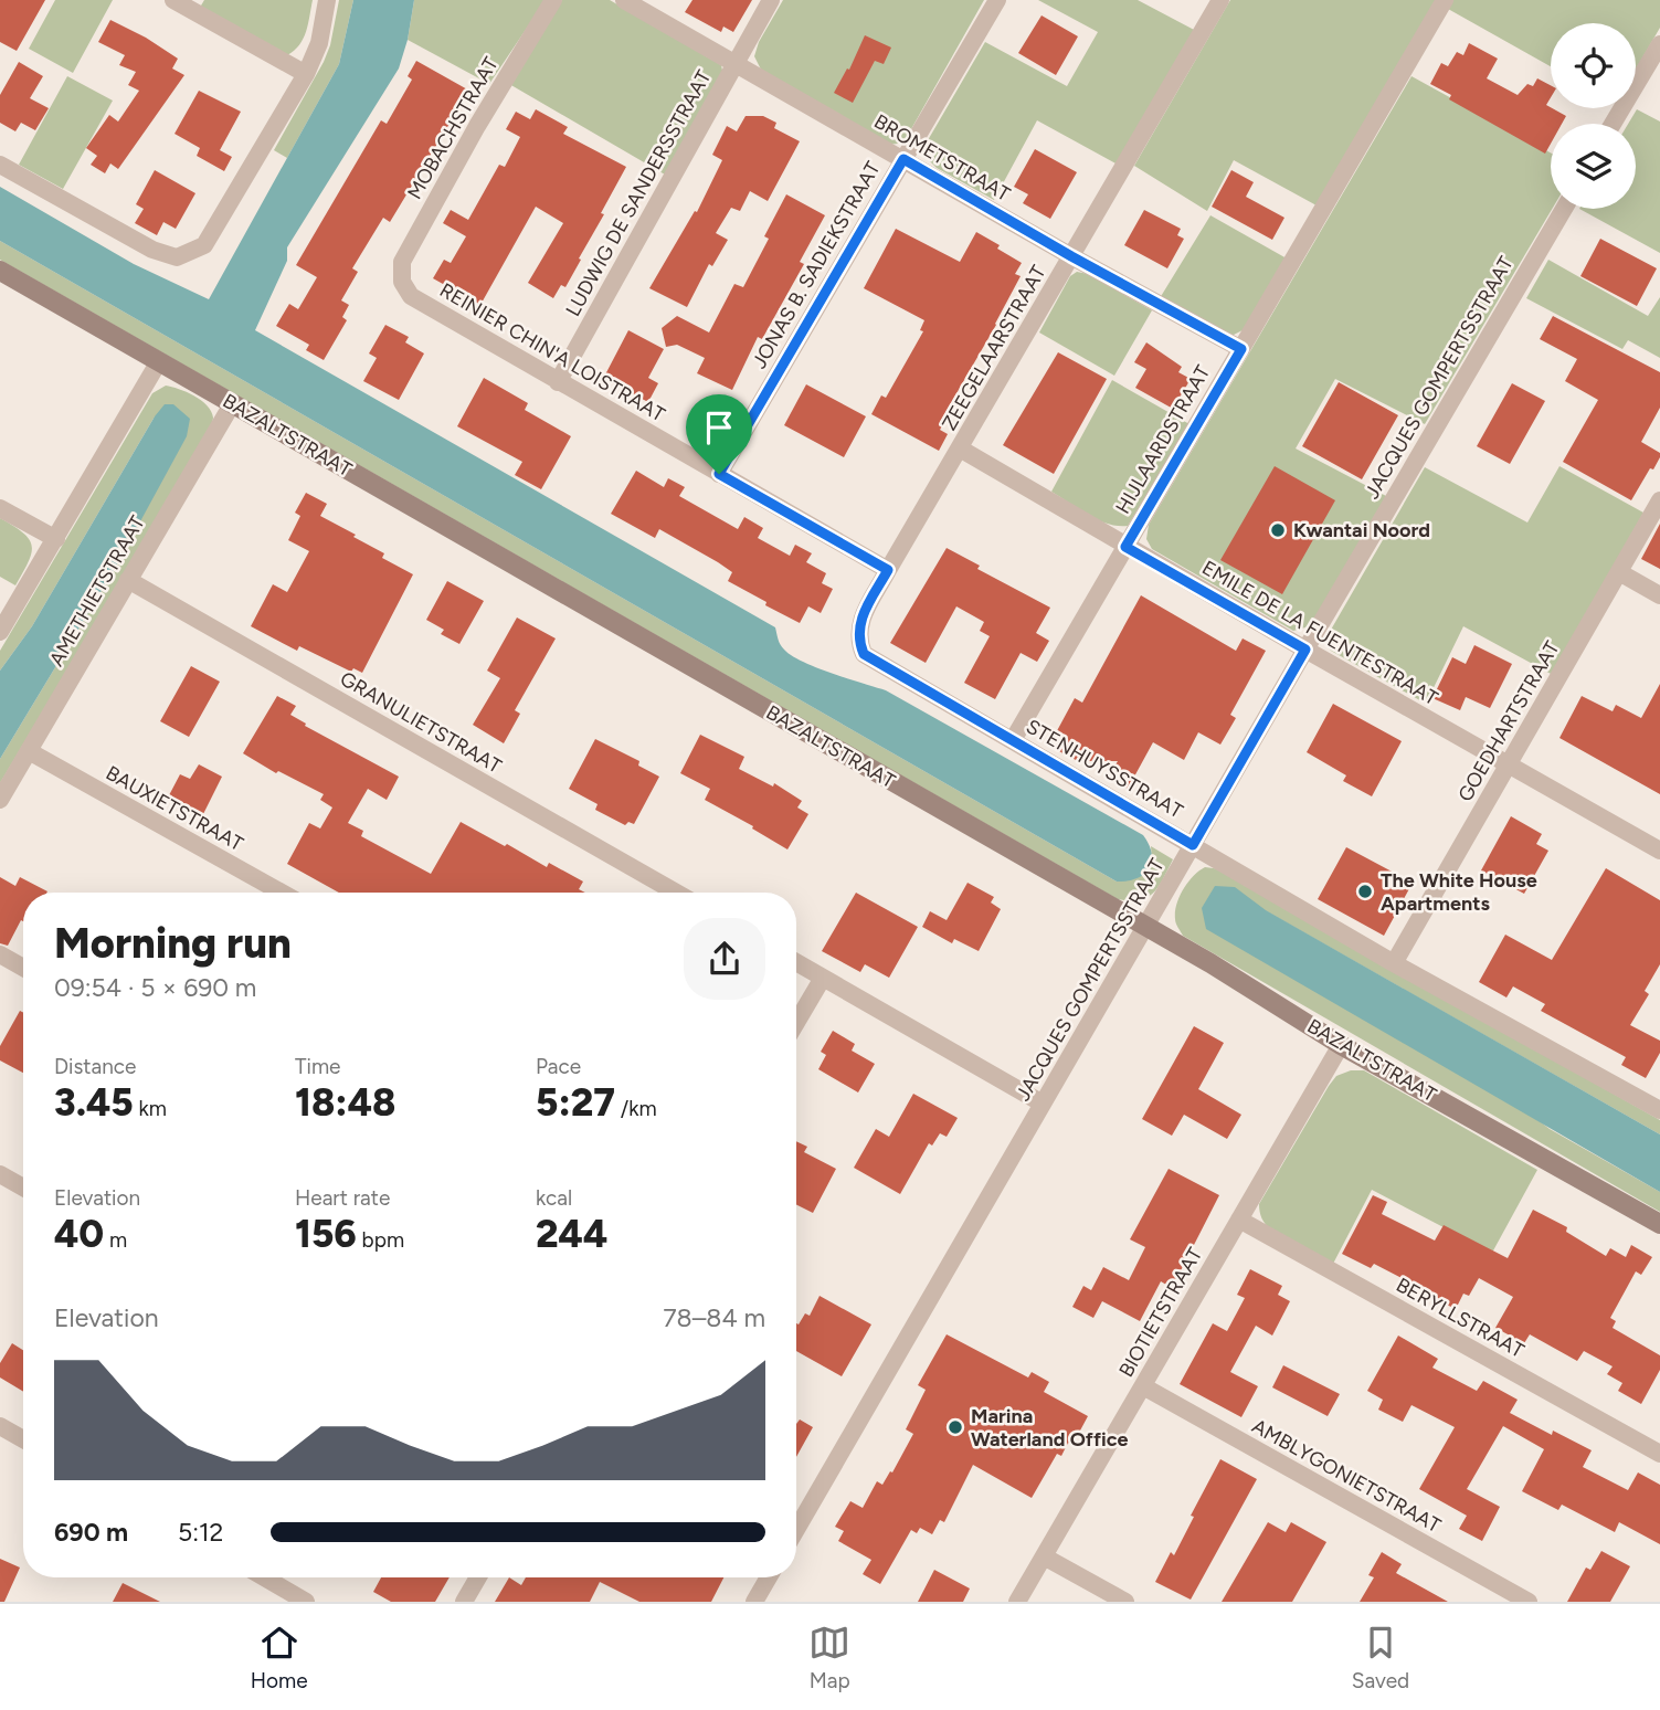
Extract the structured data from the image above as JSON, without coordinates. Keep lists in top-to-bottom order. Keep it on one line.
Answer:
{"streets":{"street":["MOBACHSTRAAT","BROMETSTRAAT","LUDWIG DE SANDERSSTRAAT","JONAS B. SADIEKSTRAAT","ZEEGELAARSTRAAT","REINIER CHIN'A LOISTRAAT","JACQUES GOMPERTSSTRAAT","BAZALTSTRAAT","HIJLAARDSTRAAT","AMETHIETSTRAAT","EMILE DE LA FUENTESTRAAT","GOEDHARTSTRAAT","GRANULIETSTRAAT","STENHUYSSTRAAT","BAUXIETSTRAAT","BIOTIETSTRAAT","BERYLLSTRAAT","AMBLYGONIETSTRAAT"]},"crossings":[["MOBACHSTRAAT","REINIER CHIN'A LOISTRAAT"],["BROMETSTRAAT","LUDWIG DE SANDERSSTRAAT"],["BROMETSTRAAT","JONAS B. SADIEKSTRAAT"],["BROMETSTRAAT","ZEEGELAARSTRAAT"],["BROMETSTRAAT","HIJLAARDSTRAAT"],["LUDWIG DE SANDERSSTRAAT","REINIER CHIN'A LOISTRAAT"],["JONAS B. SADIEKSTRAAT","REINIER CHIN'A LOISTRAAT"],["ZEEGELAARSTRAAT","REINIER CHIN'A LOISTRAAT"],["ZEEGELAARSTRAAT","EMILE DE LA FUENTESTRAAT"],["ZEEGELAARSTRAAT","STENHUYSSTRAAT"],["JACQUES GOMPERTSSTRAAT","BAZALTSTRAAT"],["JACQUES GOMPERTSSTRAAT","EMILE DE LA FUENTESTRAAT"],["JACQUES GOMPERTSSTRAAT","STENHUYSSTRAAT"],["BAZALTSTRAAT","AMETHIETSTRAAT"],["BAZALTSTRAAT","BIOTIETSTRAAT"],["HIJLAARDSTRAAT","EMILE DE LA FUENTESTRAAT"],["HIJLAARDSTRAAT","STENHUYSSTRAAT"],["AMETHIETSTRAAT","GRANULIETSTRAAT"],["AMETHIETSTRAAT","BAUXIETSTRAAT"],["EMILE DE LA FUENTESTRAAT","GOEDHARTSTRAAT"],["GOEDHARTSTRAAT","STENHUYSSTRAAT"],["BIOTIETSTRAAT","BERYLLSTRAAT"],["BIOTIETSTRAAT","AMBLYGONIETSTRAAT"]],"places":["Kwantai Noord","The White House Apartments","Marina Waterland Office"],"page":{"heading":["Morning run","09:54 · 5 × 690 m"],"stats":[["Distance","3.45 km"],["Time","18:48"],["Pace","5:27 /km"],["Elevation","40 m"],["Heart rate","156 bpm"],["kcal","244"]],"chart":["Elevation","78–84 m"],"list":[{"name":"690 m","note":"5:12"}],"tabs":["Home","Map","Saved"]}}
